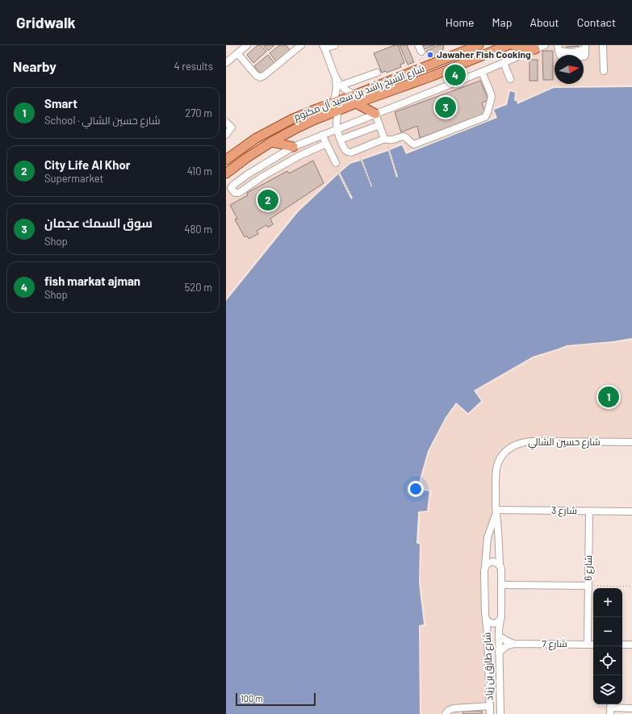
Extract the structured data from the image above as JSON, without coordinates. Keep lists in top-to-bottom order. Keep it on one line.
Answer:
{"streets":{"main road":["شارع الشيخ راشد بن سعيد آل مكتوم"],"street":["شارع حسين الشالي","شارع 3","شارع 6","شارع 7","شارع طارق بن زياد"]},"crossings":[["شارع حسين الشالي","شارع 3"],["شارع حسين الشالي","شارع طارق بن زياد"],["شارع 3","شارع 6"],["شارع 6","شارع 7"],["شارع 7","شارع طارق بن زياد"]],"places":["Jawaher Fish Cooking"],"scale_bar":"100 m","north":"right","page":{"header":"Gridwalk","nav":["Home","Map","About","Contact"],"heading":["Nearby","4 results"],"pins":["4","3","2","1"],"list":[{"mark":"1","name":"Smart","note":"School · شارع حسين الشالي","value":"270 m"},{"mark":"2","name":"City Life Al Khor","note":"Supermarket","value":"410 m"},{"mark":"3","name":"سوق السمك عجمان","note":"Shop","value":"480 m"},{"mark":"4","name":"fish markat ajman","note":"Shop","value":"520 m"}],"map_buttons":["+","−"],"scale":"100 m"}}
